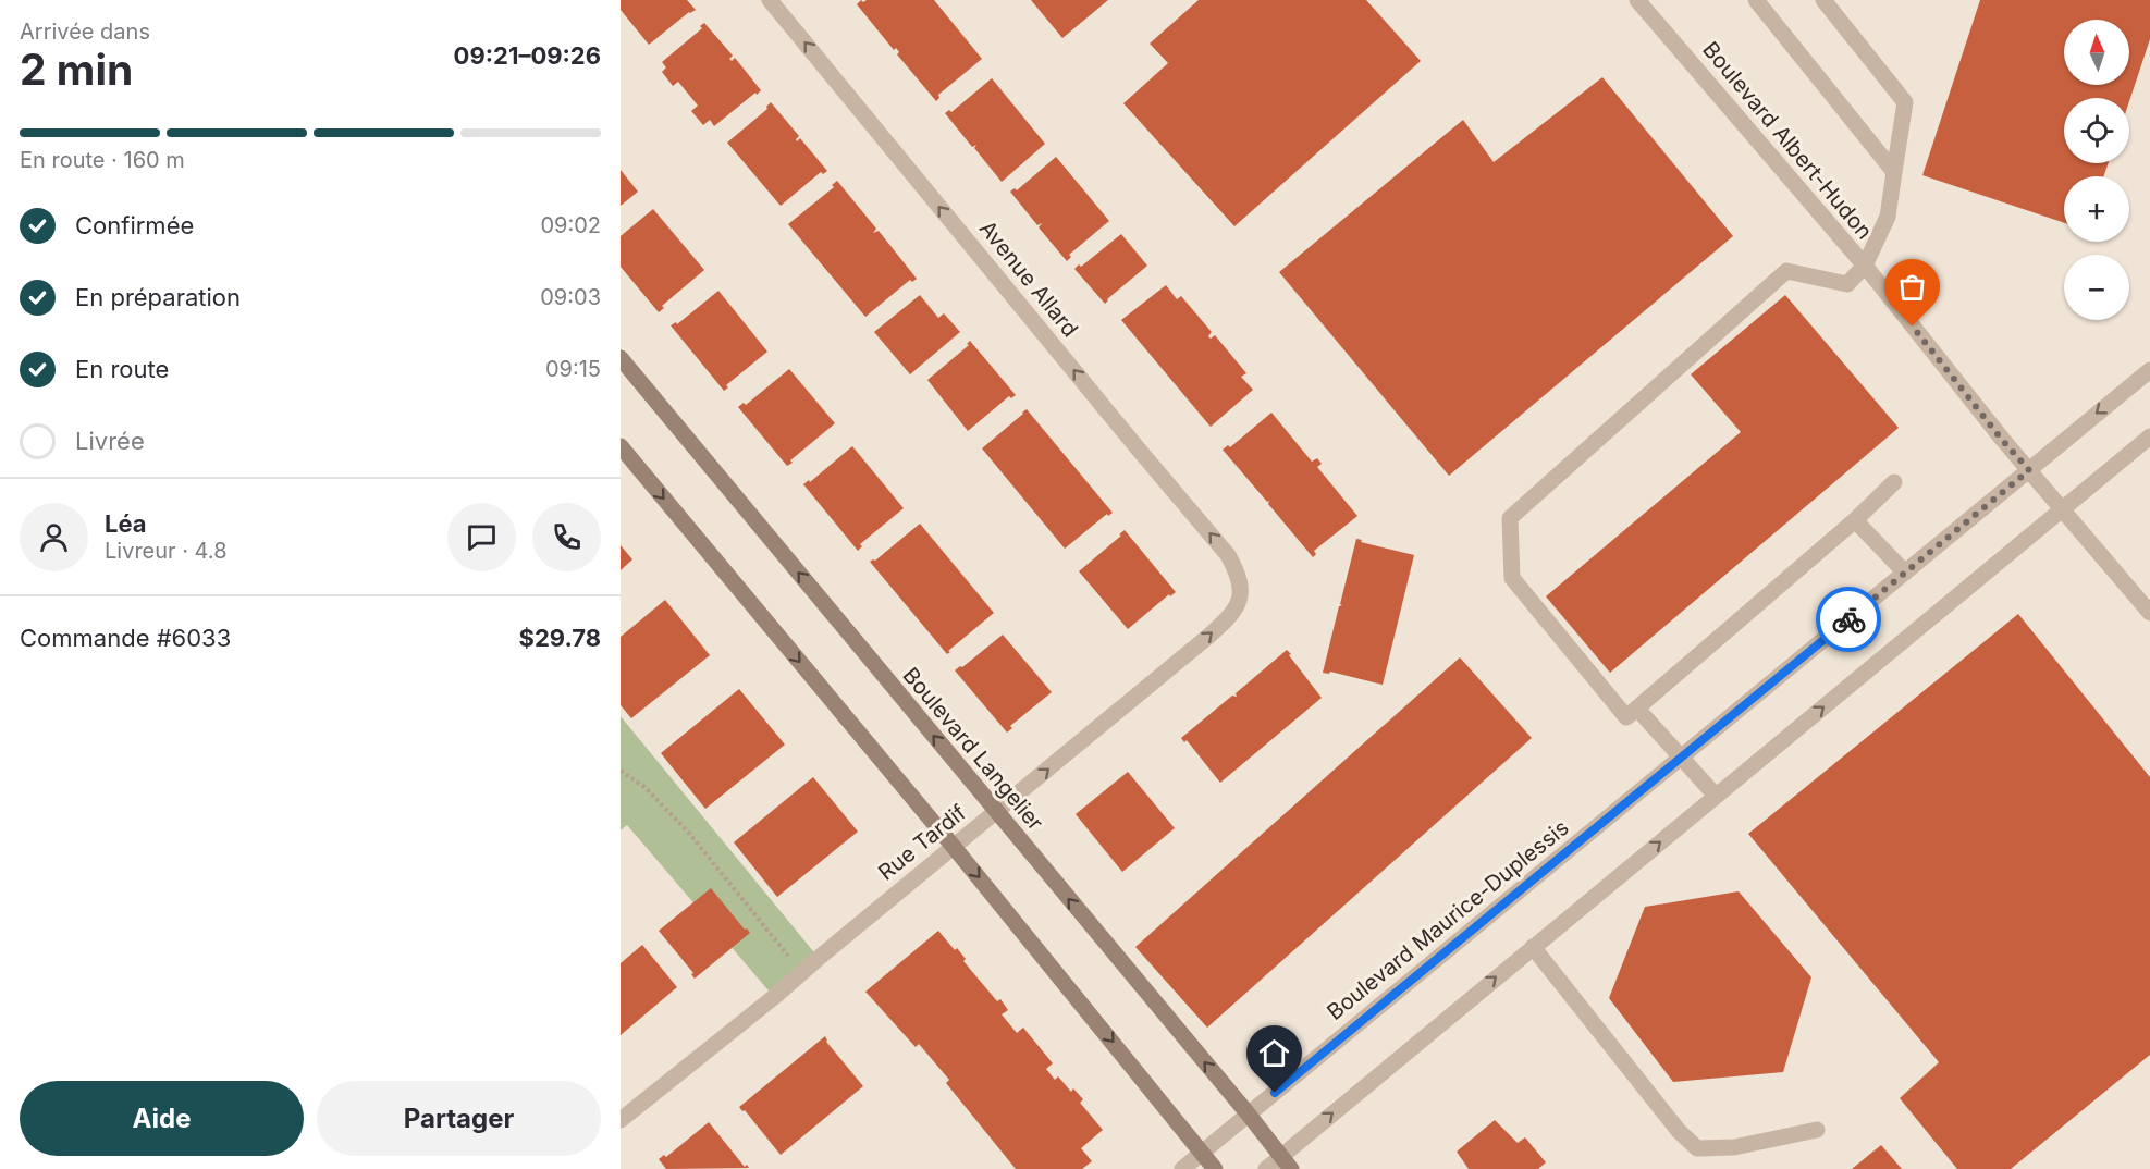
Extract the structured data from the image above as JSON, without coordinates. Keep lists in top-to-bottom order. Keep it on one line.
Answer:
{"streets":{"main road":["Boulevard Langelier"],"street":["Boulevard Albert-Hudon","Avenue Allard","Rue Tardif","Boulevard Maurice-Duplessis"]},"crossings":[["Boulevard Albert-Hudon","Boulevard Maurice-Duplessis"],["Avenue Allard","Rue Tardif"],["Boulevard Langelier","Rue Tardif"],["Boulevard Langelier","Boulevard Maurice-Duplessis"]],"one_way":["Avenue Allard","Rue Tardif"],"north":"top","page":{"heading":["2 min","Arrivée dans","09:21–09:26"],"panel":["Léa","Livreur · 4.8","Commande #6033","$29.78"],"map_buttons":["+","−"],"bar":"En route · 160 m","list":[["Confirmée","09:02"],["En préparation","09:03"],["En route","09:15"],"Livrée"],"buttons":["Aide","Partager"]}}
